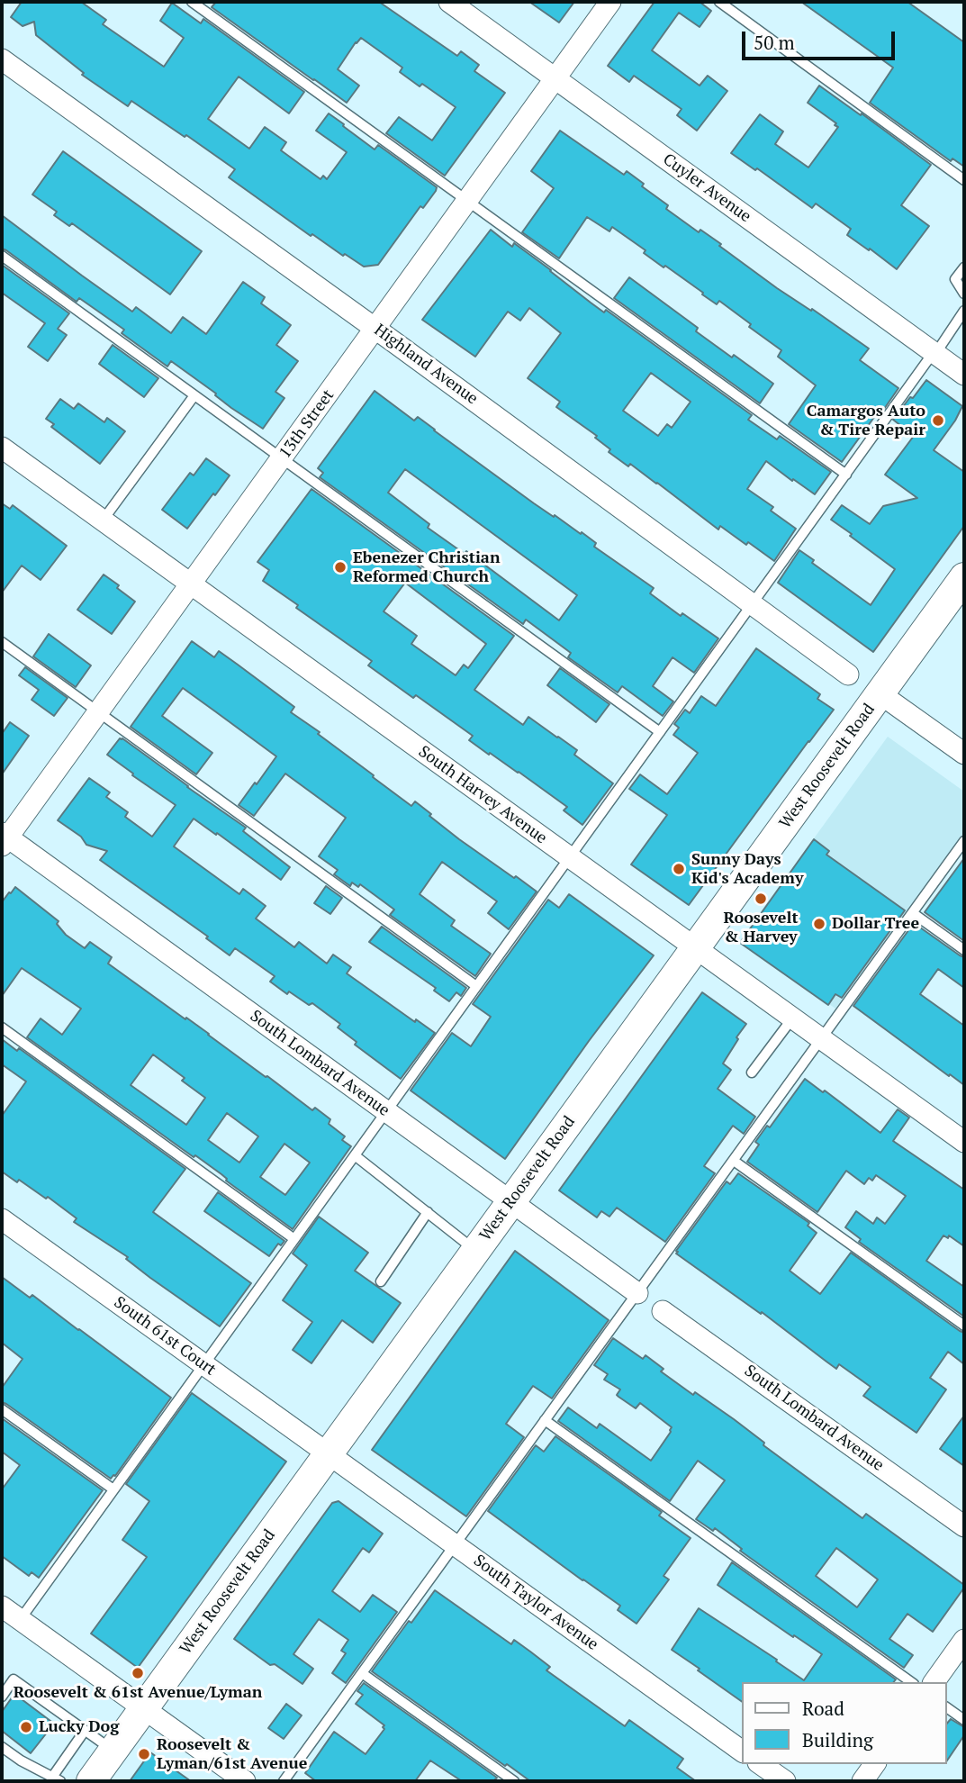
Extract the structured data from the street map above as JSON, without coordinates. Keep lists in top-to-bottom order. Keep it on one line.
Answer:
{"streets":{"main road":["West Roosevelt Road"],"street":["Cuyler Avenue","Highland Avenue","13th Street","South Harvey Avenue","South Lombard Avenue","South 61st Court","South Taylor Avenue"]},"crossings":[["Cuyler Avenue","13th Street"],["Highland Avenue","13th Street"],["13th Street","South Harvey Avenue"],["13th Street","South Lombard Avenue"],["West Roosevelt Road","South Harvey Avenue"],["West Roosevelt Road","South Lombard Avenue"],["West Roosevelt Road","South 61st Court"],["West Roosevelt Road","South Taylor Avenue"],["South 61st Court","South Taylor Avenue"]],"places":["Camargos Auto & Tire Repair","Ebenezer Christian Reformed Church","Sunny Days Kid's Academy","Roosevelt & Harvey","Dollar Tree","Roosevelt & 61st Avenue/Lyman","Lucky Dog","Roosevelt & Lyman/61st Avenue"],"legend":["Road","Building"],"scale_bar":"50 m"}
